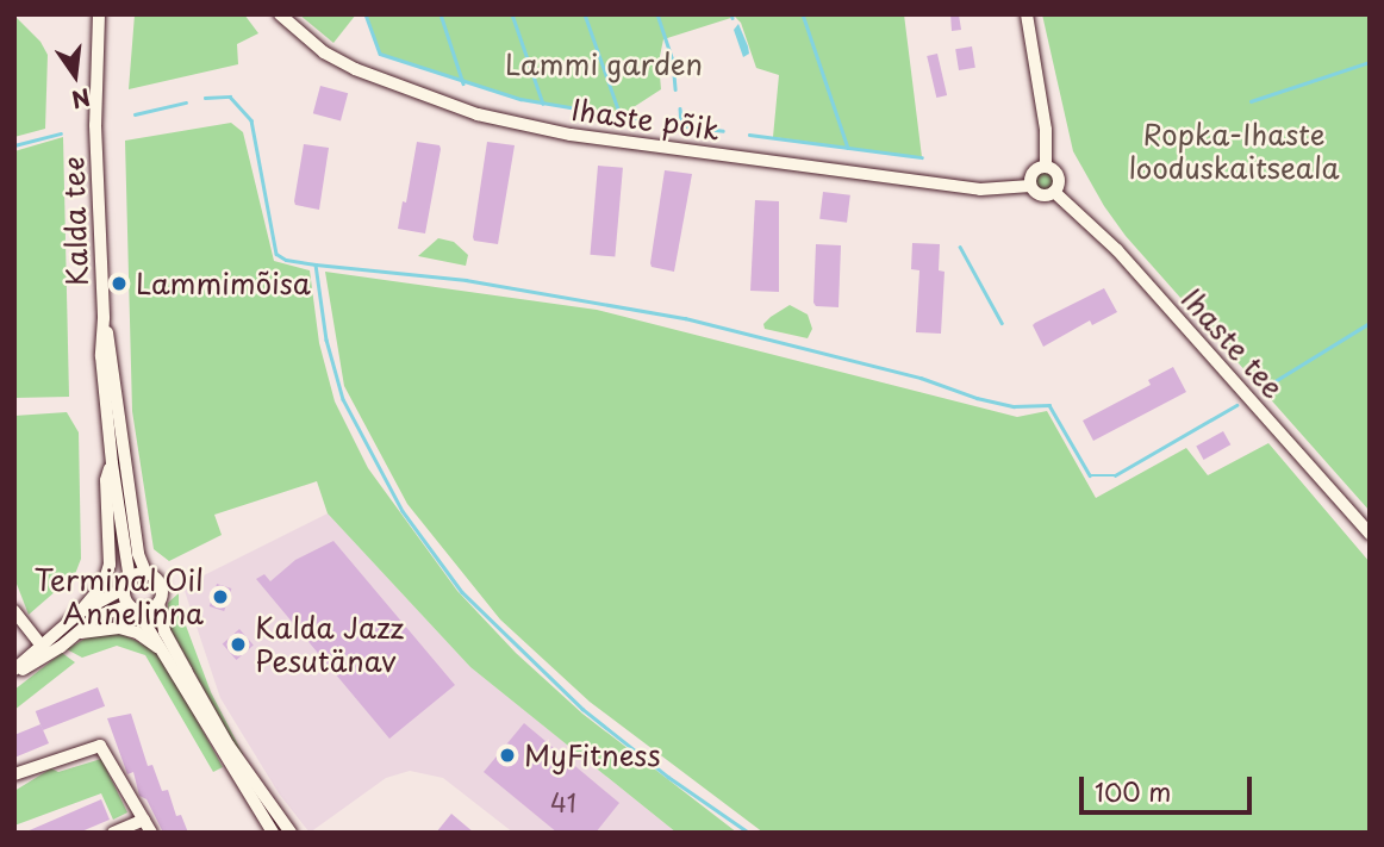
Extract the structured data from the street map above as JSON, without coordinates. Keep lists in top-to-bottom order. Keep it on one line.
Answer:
{"streets":{"street":["Ihaste põik","Kalda tee","Ihaste tee"]},"crossings":[["Ihaste põik","Ihaste tee"]],"parks":["Lammi garden","Ropka-Ihaste looduskaitseala"],"places":["Lammimõisa","Terminal Oil Annelinna","Kalda Jazz Pesutänav","MyFitness"],"house_numbers":["41"],"scale_bar":"100 m","north":"bottom"}
